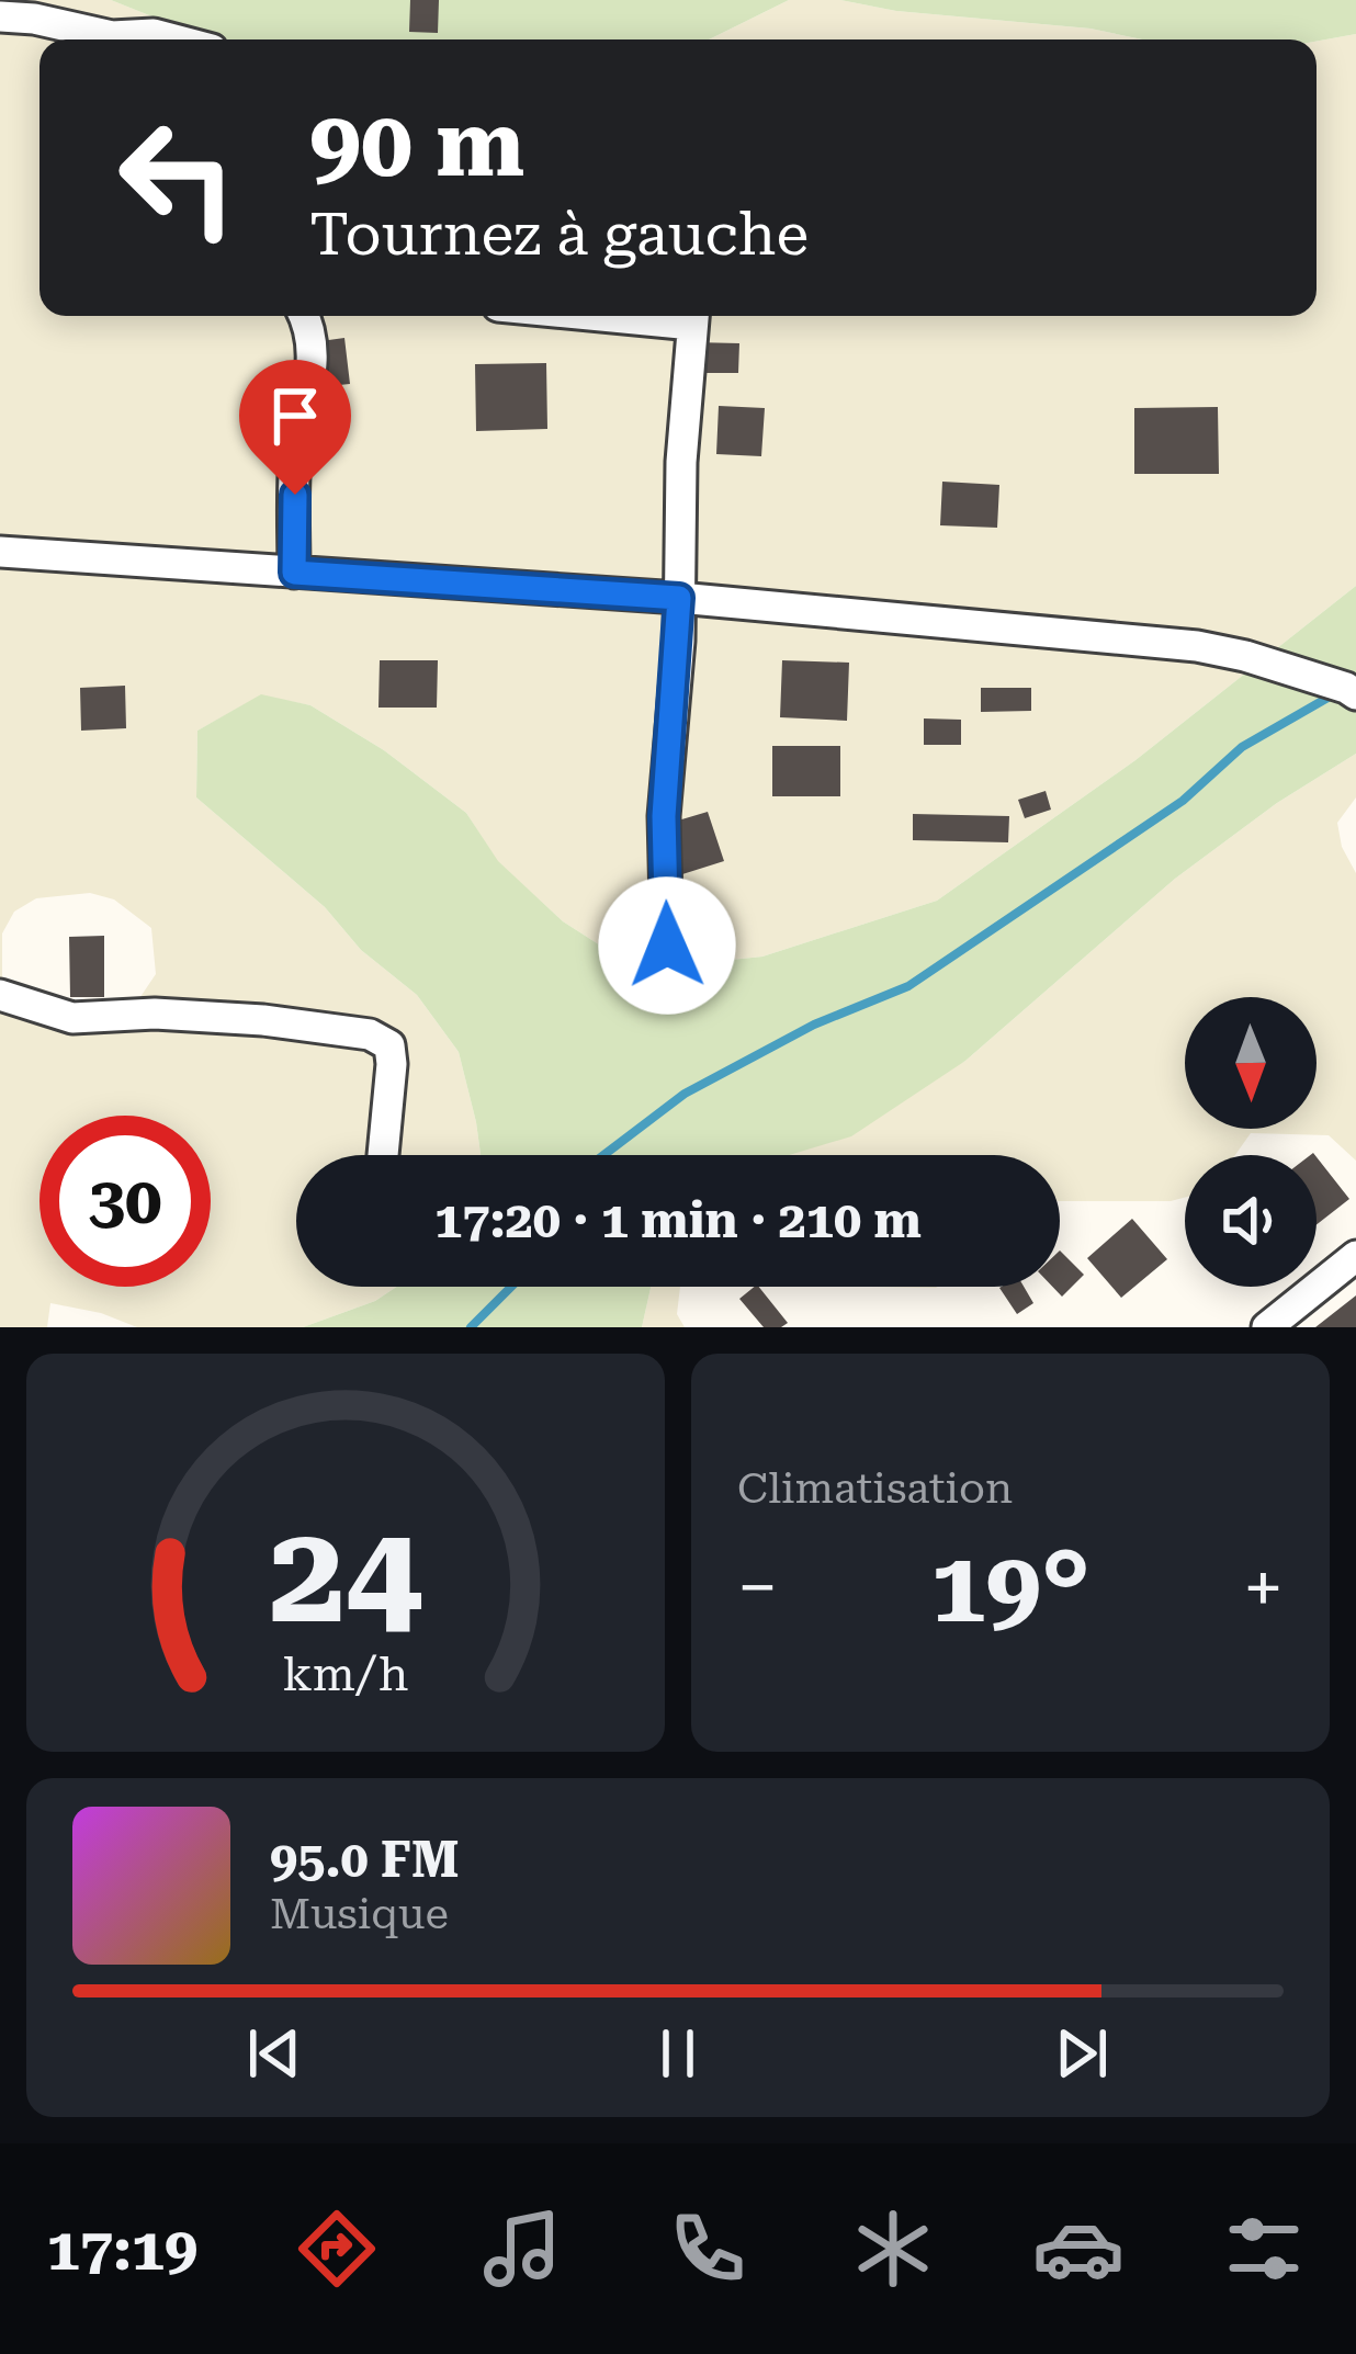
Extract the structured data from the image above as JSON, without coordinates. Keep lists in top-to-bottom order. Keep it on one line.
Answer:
{"north":"bottom","page":{"turn":["90 m","Tournez à gauche"],"limit":"30","trip":"17:20 · 1 min · 210 m","tile":"Climatisation","heat":["−","19°","+"],"song":["95.0 FM","Musique"],"tabs":"17:19","gauge":["24","km/h"]}}
